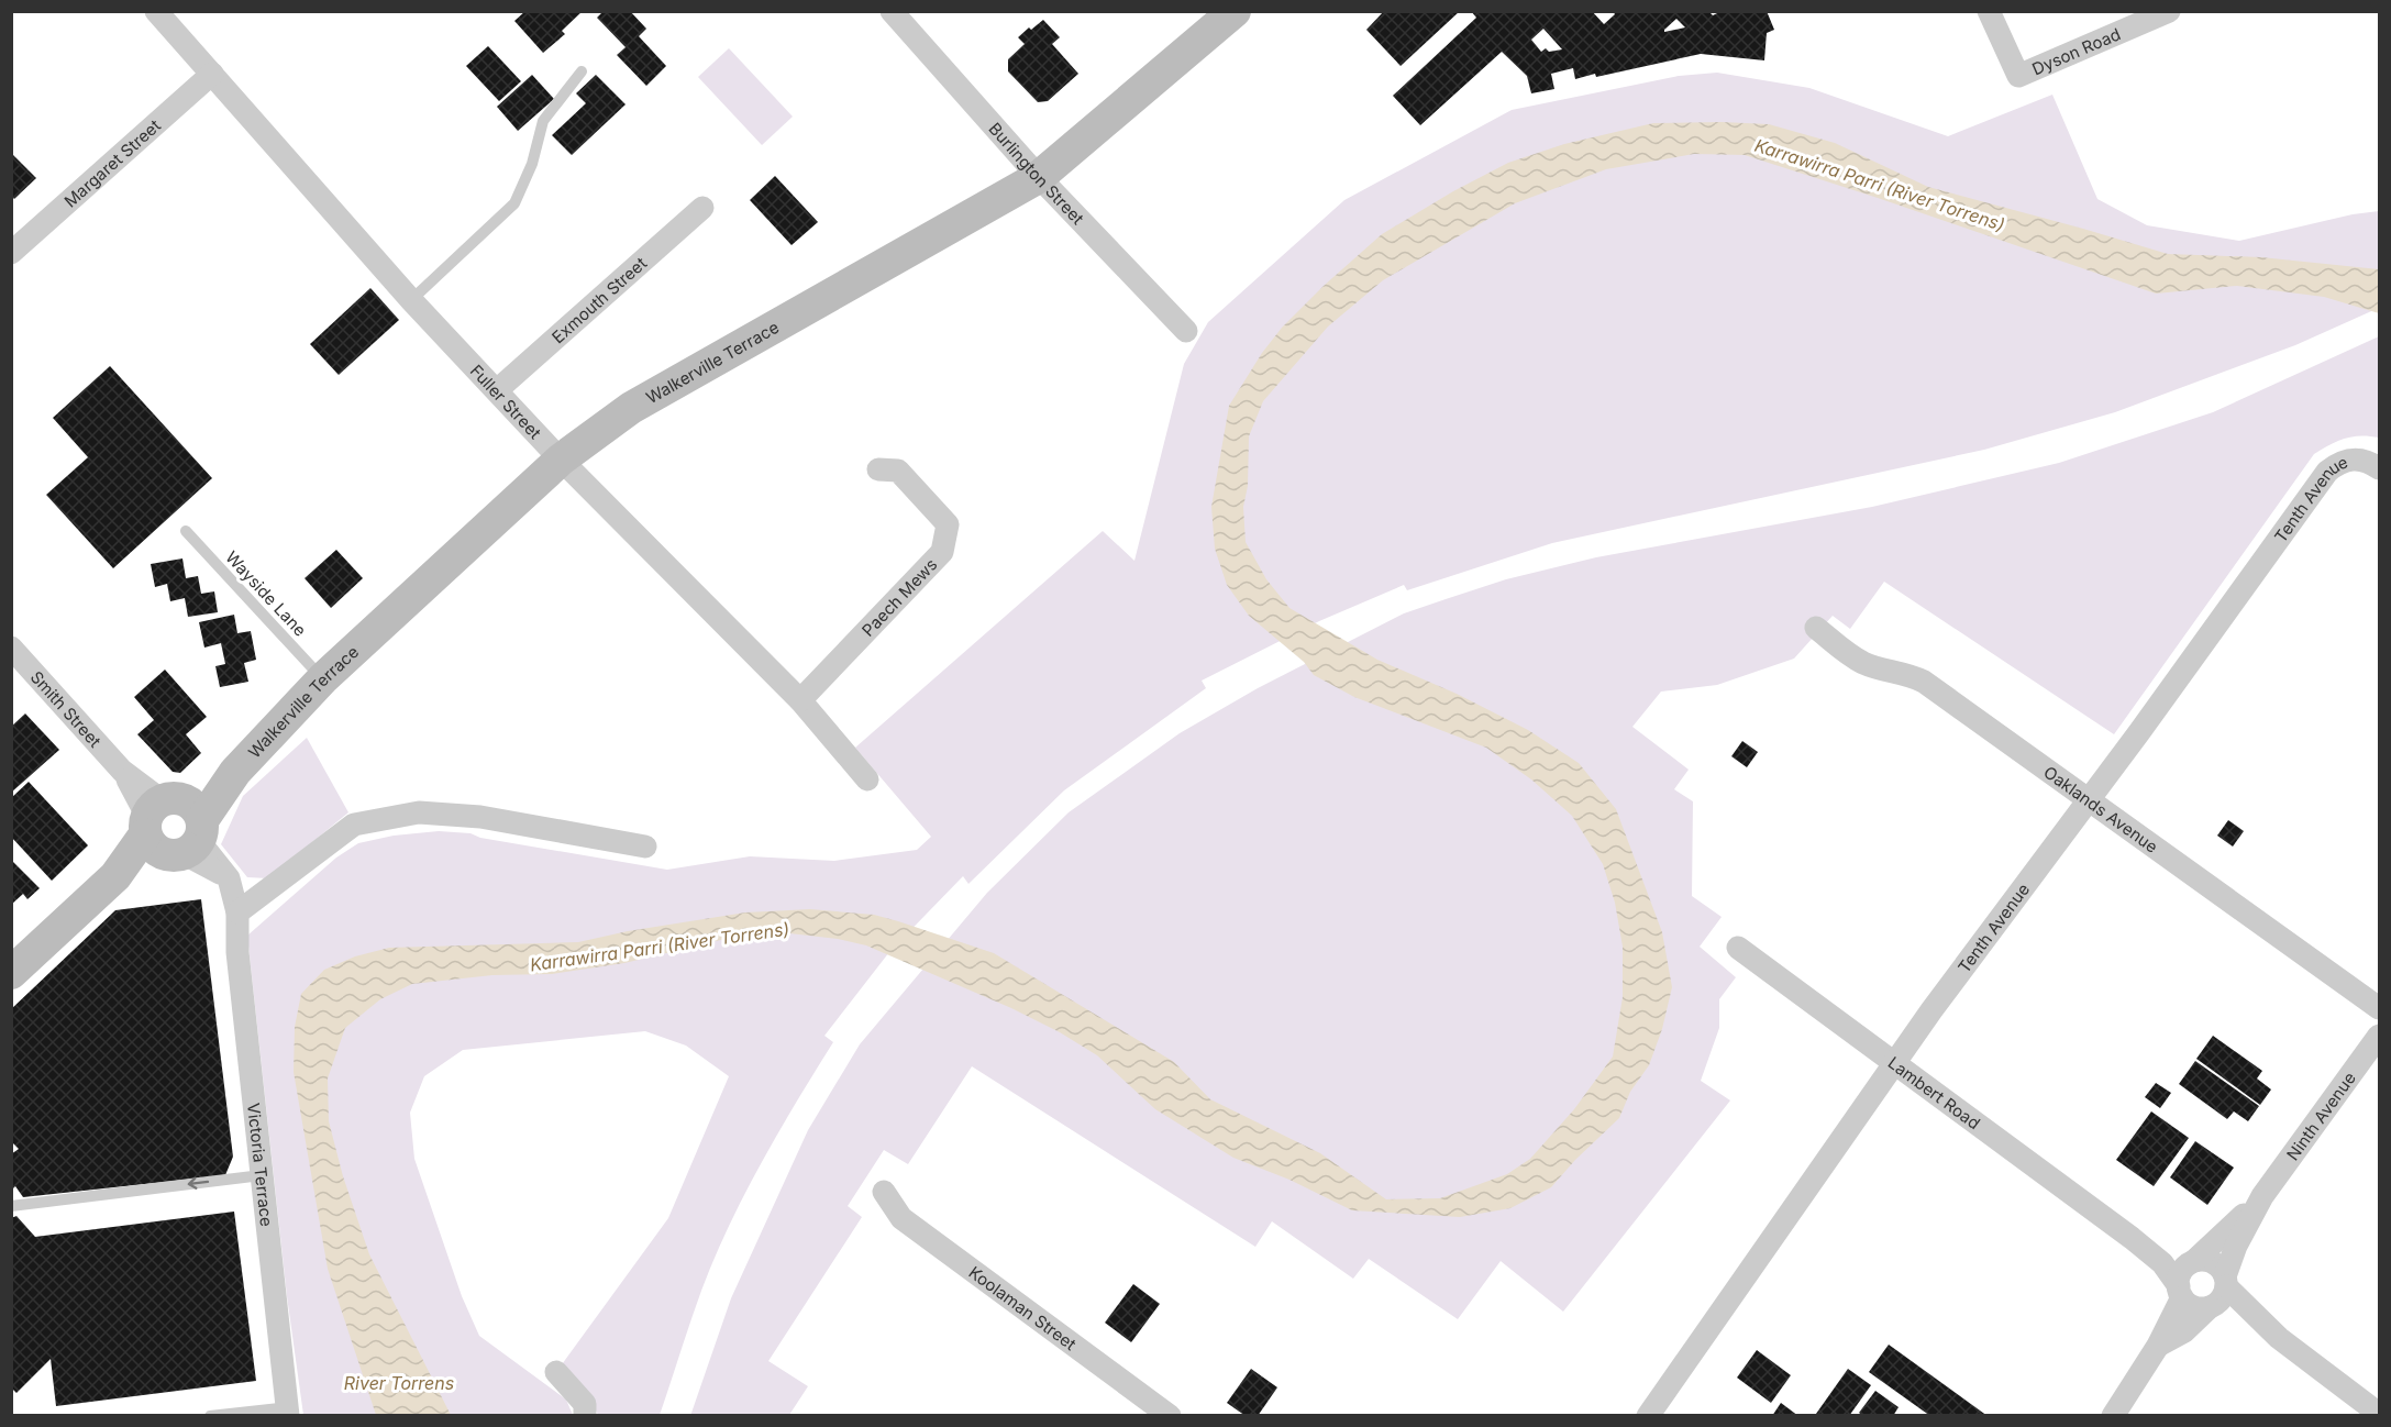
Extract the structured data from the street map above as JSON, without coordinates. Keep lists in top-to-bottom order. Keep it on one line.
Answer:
{"streets":{"street":["Dyson Road","Margaret Street","Burlington Street","Exmouth Street","Walkerville Terrace","Fuller Street","Tenth Avenue","Paech Mews","Smith Street","Oaklands Avenue","Lambert Road","Ninth Avenue","Victoria Terrace","Koolaman Street"],"lane":["Wayside Lane"]},"crossings":[["Margaret Street","Fuller Street"],["Burlington Street","Walkerville Terrace"],["Exmouth Street","Fuller Street"],["Walkerville Terrace","Fuller Street"],["Walkerville Terrace","Wayside Lane"],["Walkerville Terrace","Smith Street"],["Walkerville Terrace","Victoria Terrace"],["Fuller Street","Paech Mews"],["Tenth Avenue","Oaklands Avenue"],["Tenth Avenue","Lambert Road"],["Smith Street","Victoria Terrace"],["Lambert Road","Ninth Avenue"]],"water":["Karrawirra Parri (River Torrens)","River Torrens"]}
